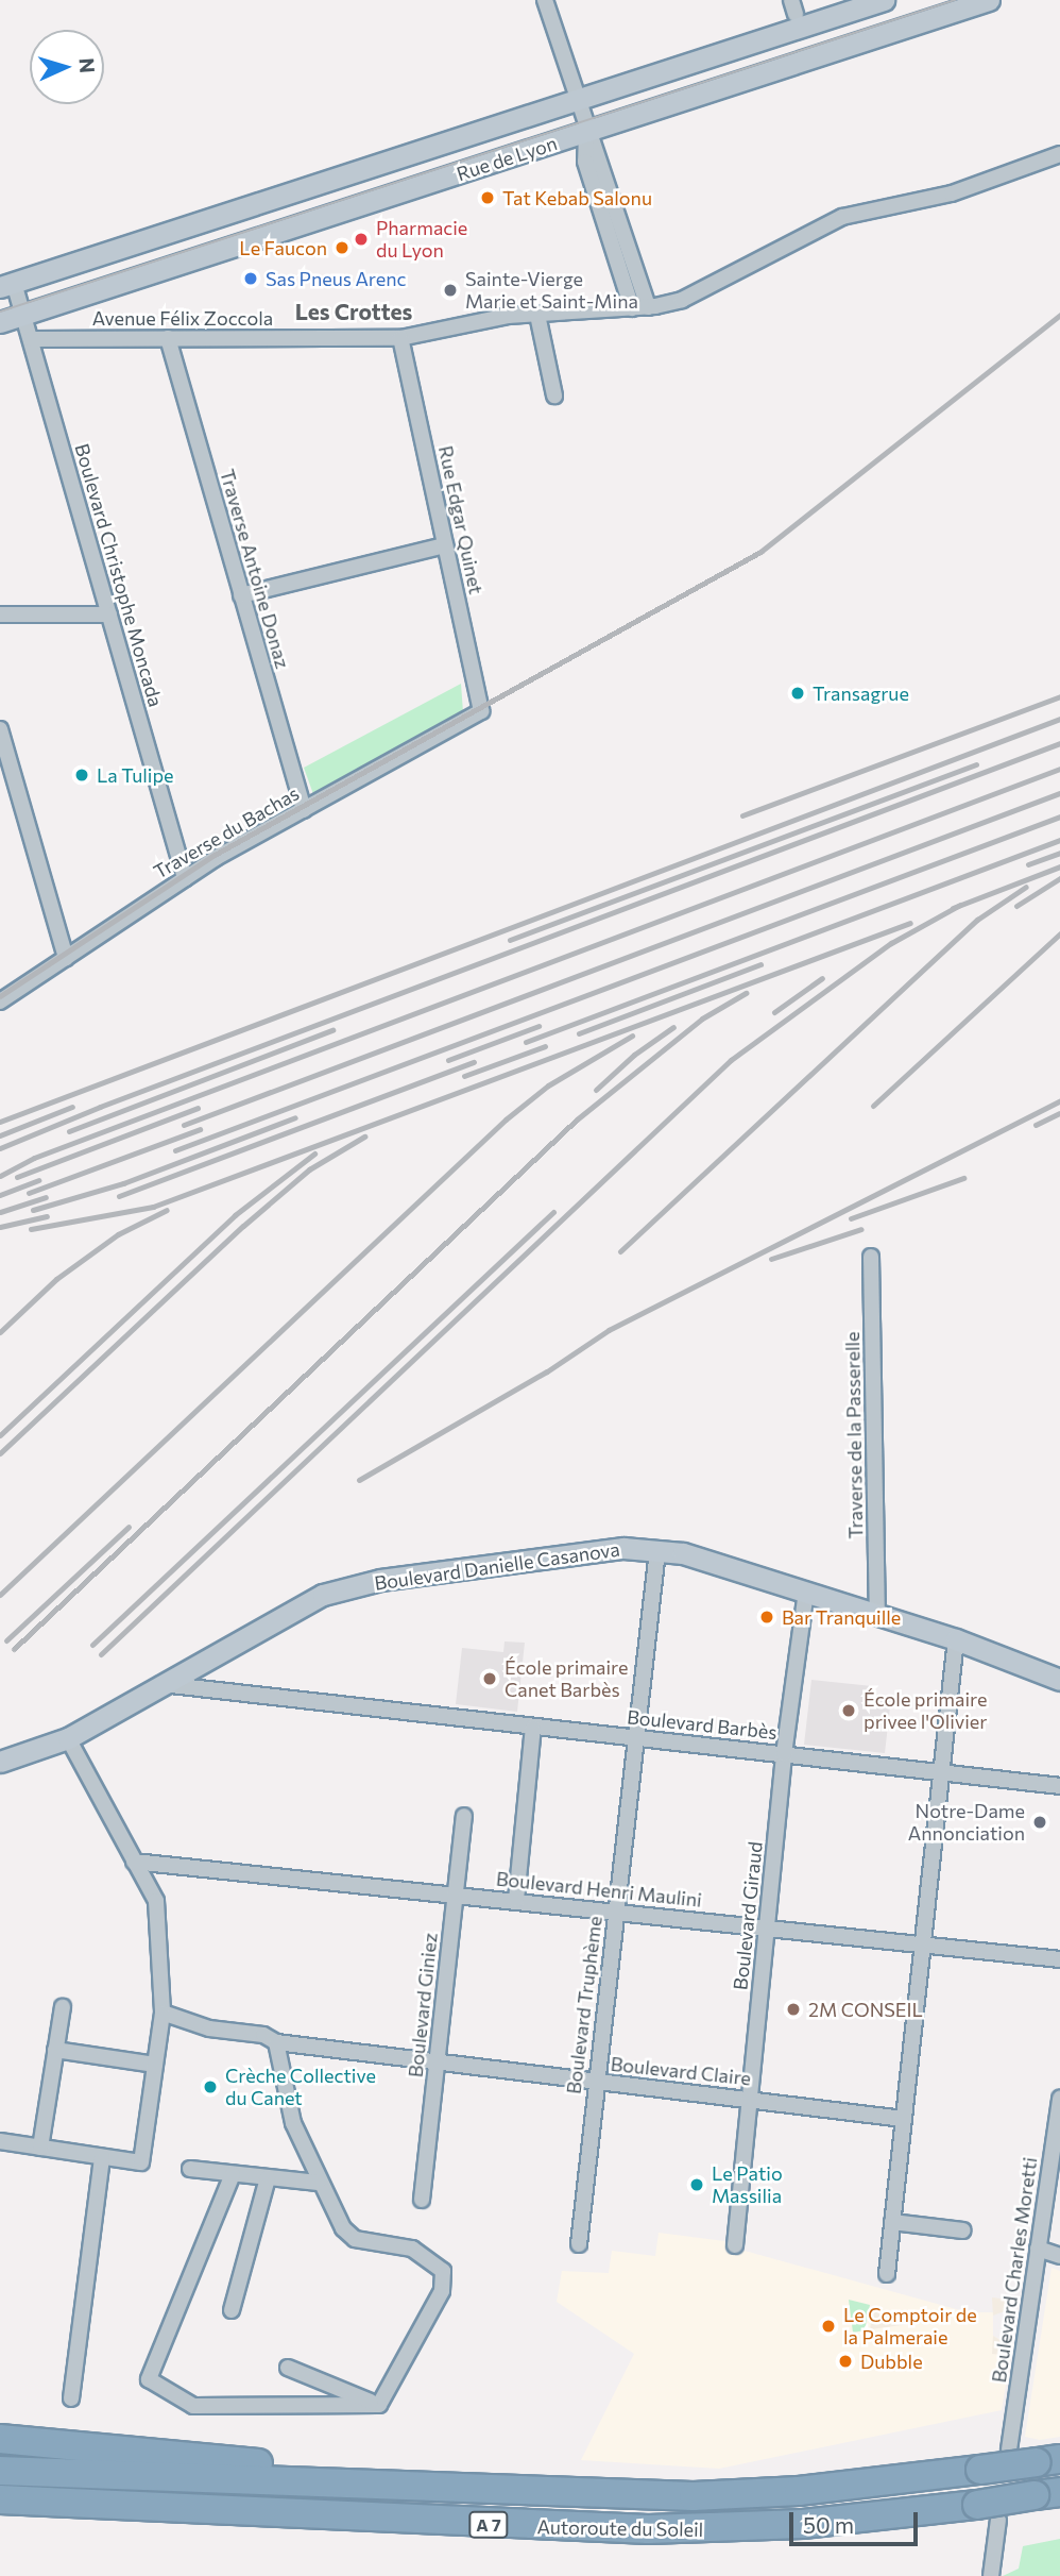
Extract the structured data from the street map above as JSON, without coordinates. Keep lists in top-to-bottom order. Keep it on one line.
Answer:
{"streets":{"highway":["A 7","Autoroute du Soleil"],"street":["Rue de Lyon","Avenue Félix Zoccola","Rue Edgar Quinet","Traverse Antoine Donaz","Boulevard Christophe Moncada","Traverse du Bachas","Traverse de la Passerelle","Boulevard Danielle Casanova","Boulevard Barbès","Boulevard Henri Maulini","Boulevard Giraud","Boulevard Giniez","Boulevard Truphème","Boulevard Claire","Boulevard Charles Moretti"]},"crossings":[["Rue de Lyon","Boulevard Christophe Moncada"],["Avenue Félix Zoccola","Rue Edgar Quinet"],["Avenue Félix Zoccola","Traverse Antoine Donaz"],["Avenue Félix Zoccola","Boulevard Christophe Moncada"],["Rue Edgar Quinet","Traverse du Bachas"],["Traverse Antoine Donaz","Traverse du Bachas"],["Boulevard Christophe Moncada","Traverse du Bachas"],["Traverse de la Passerelle","Boulevard Danielle Casanova"],["Boulevard Danielle Casanova","Boulevard Barbès"],["Boulevard Danielle Casanova","Boulevard Giraud"],["Boulevard Danielle Casanova","Boulevard Truphème"],["Boulevard Barbès","Boulevard Giraud"],["Boulevard Barbès","Boulevard Truphème"],["Boulevard Henri Maulini","Boulevard Giraud"],["Boulevard Henri Maulini","Boulevard Giniez"],["Boulevard Henri Maulini","Boulevard Truphème"],["Boulevard Giraud","Boulevard Claire"],["Boulevard Giniez","Boulevard Claire"],["Boulevard Truphème","Boulevard Claire"],["A 7","Autoroute du Soleil"]],"districts":["Les Crottes"],"places":["Tat Kebab Salonu","Pharmacie du Lyon","Le Faucon","Sas Pneus Arenc","Sainte-Vierge Marie et Saint-Mina","Transagrue","La Tulipe","Bar Tranquille","École primaire Canet Barbès","École primaire privee l'Olivier","Notre-Dame Annonciation","2M CONSEIL","Crèche Collective du Canet","Le Patio Massilia","Le Comptoir de la Palmeraie","Dubble"],"scale_bar":"50 m","north":"right"}
